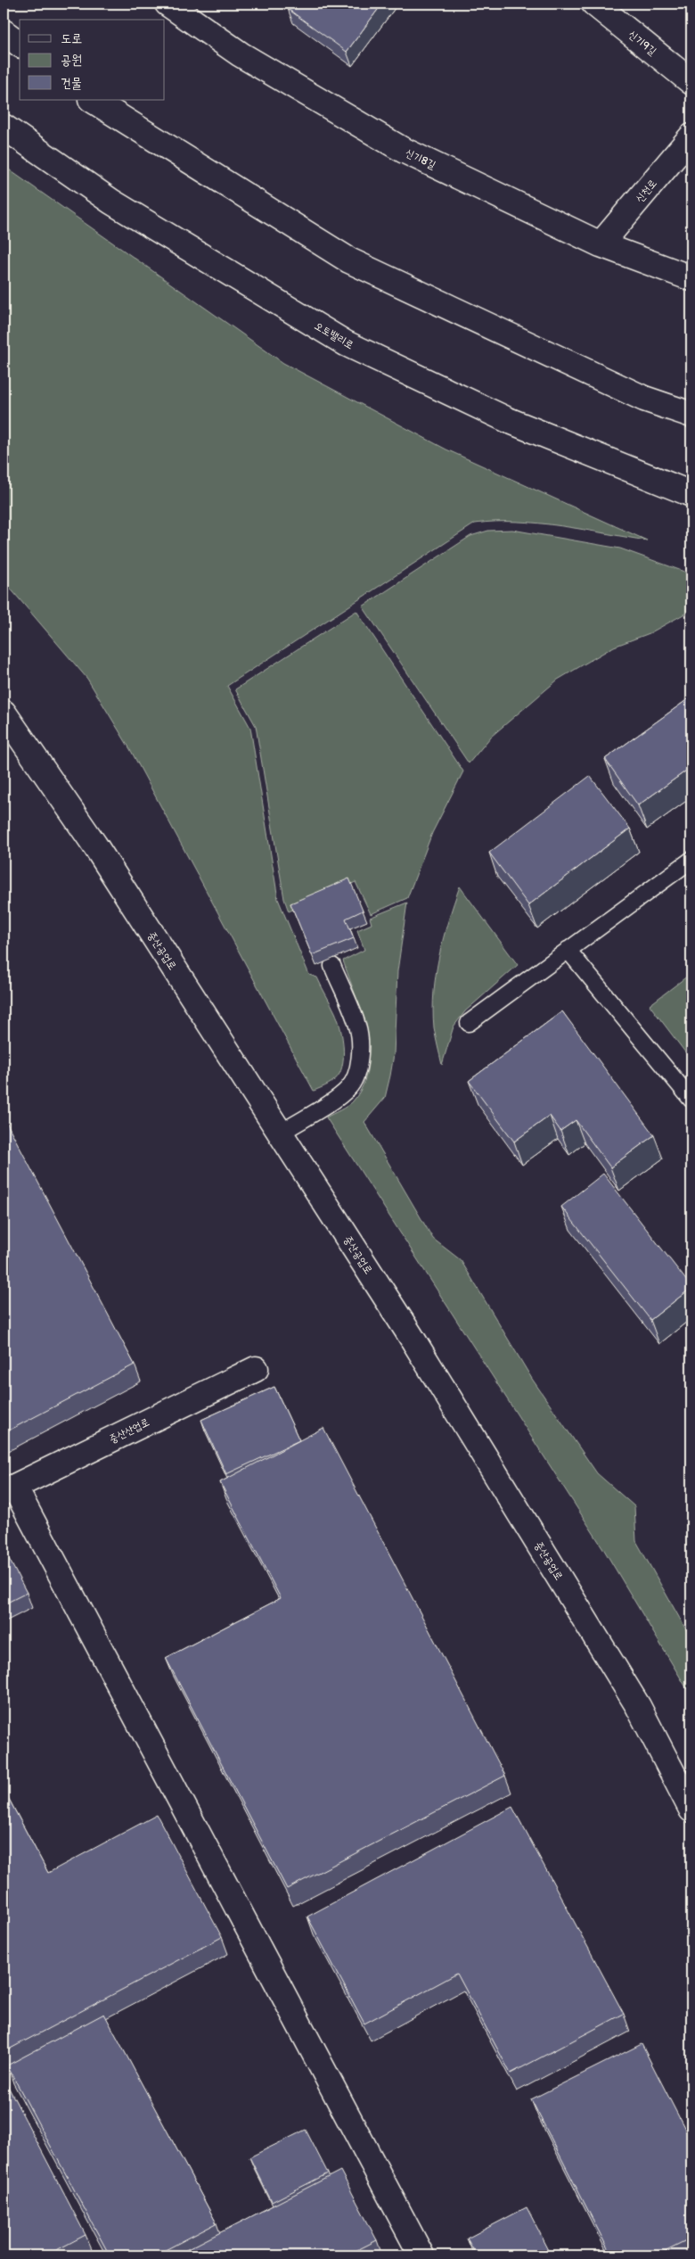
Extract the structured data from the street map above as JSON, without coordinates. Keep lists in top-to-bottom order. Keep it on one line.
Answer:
{"streets":{"main road":["신기9길","신기8길","신천로","오토밸리로","중산공업로","중산산업로"]},"crossings":[["신기8길","신천로"]],"legend":["도로","공원","건물"]}
